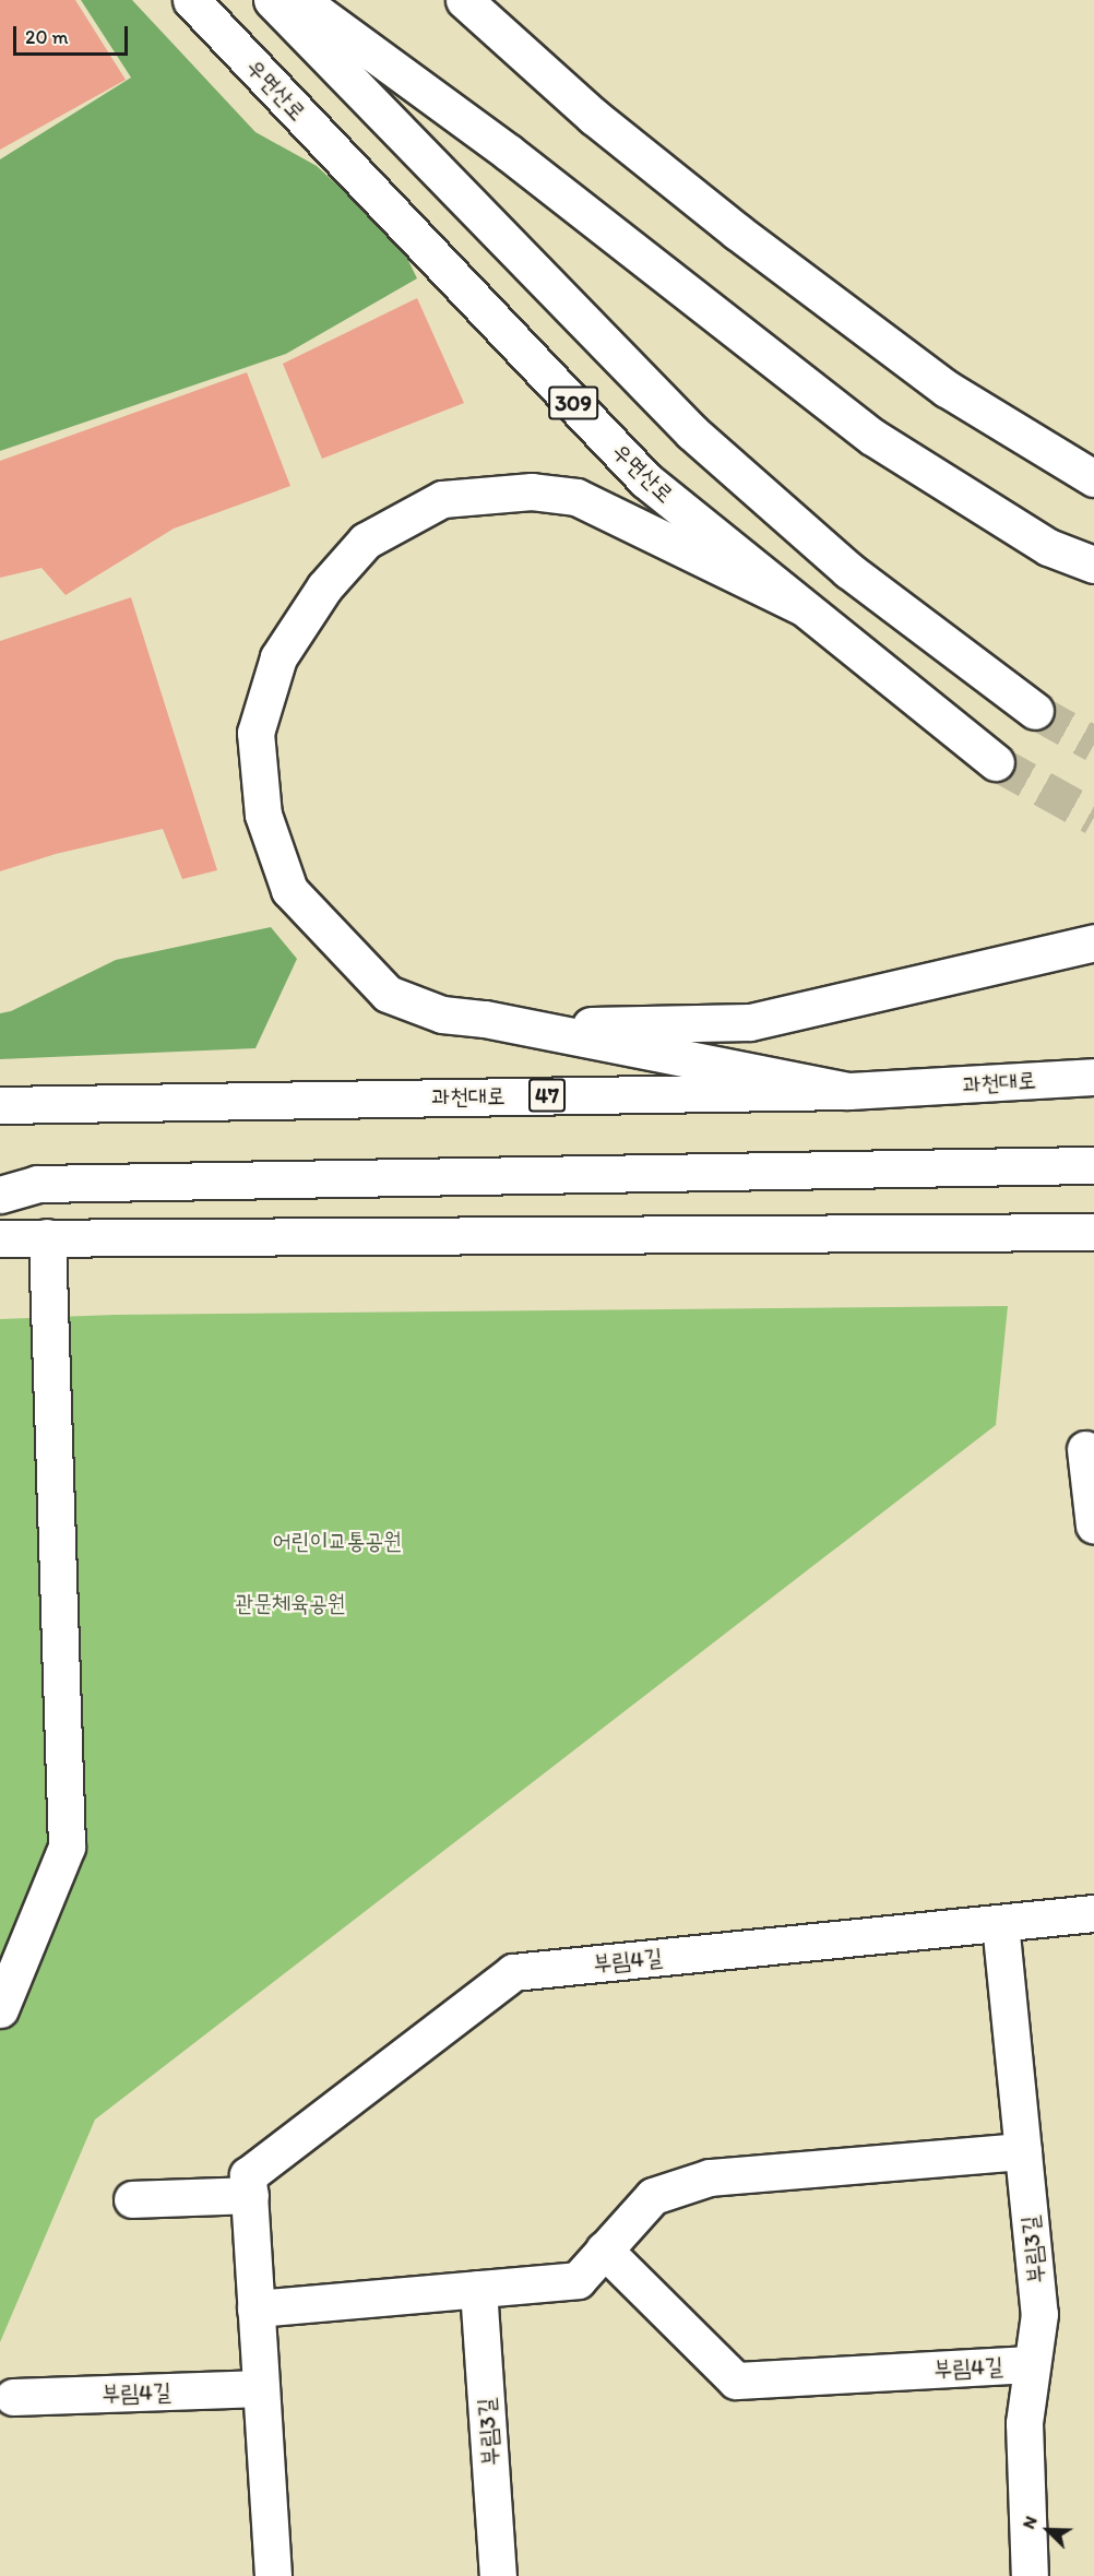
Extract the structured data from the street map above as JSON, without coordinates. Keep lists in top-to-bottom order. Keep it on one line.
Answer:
{"streets":{"main road":["우면산로","309","과천대로","47","부림4길","부림3길"]},"crossings":[["부림4길","부림3길"]],"parks":["어린이교통공원","관문체육공원"],"scale_bar":"20 m","north":"top left"}
